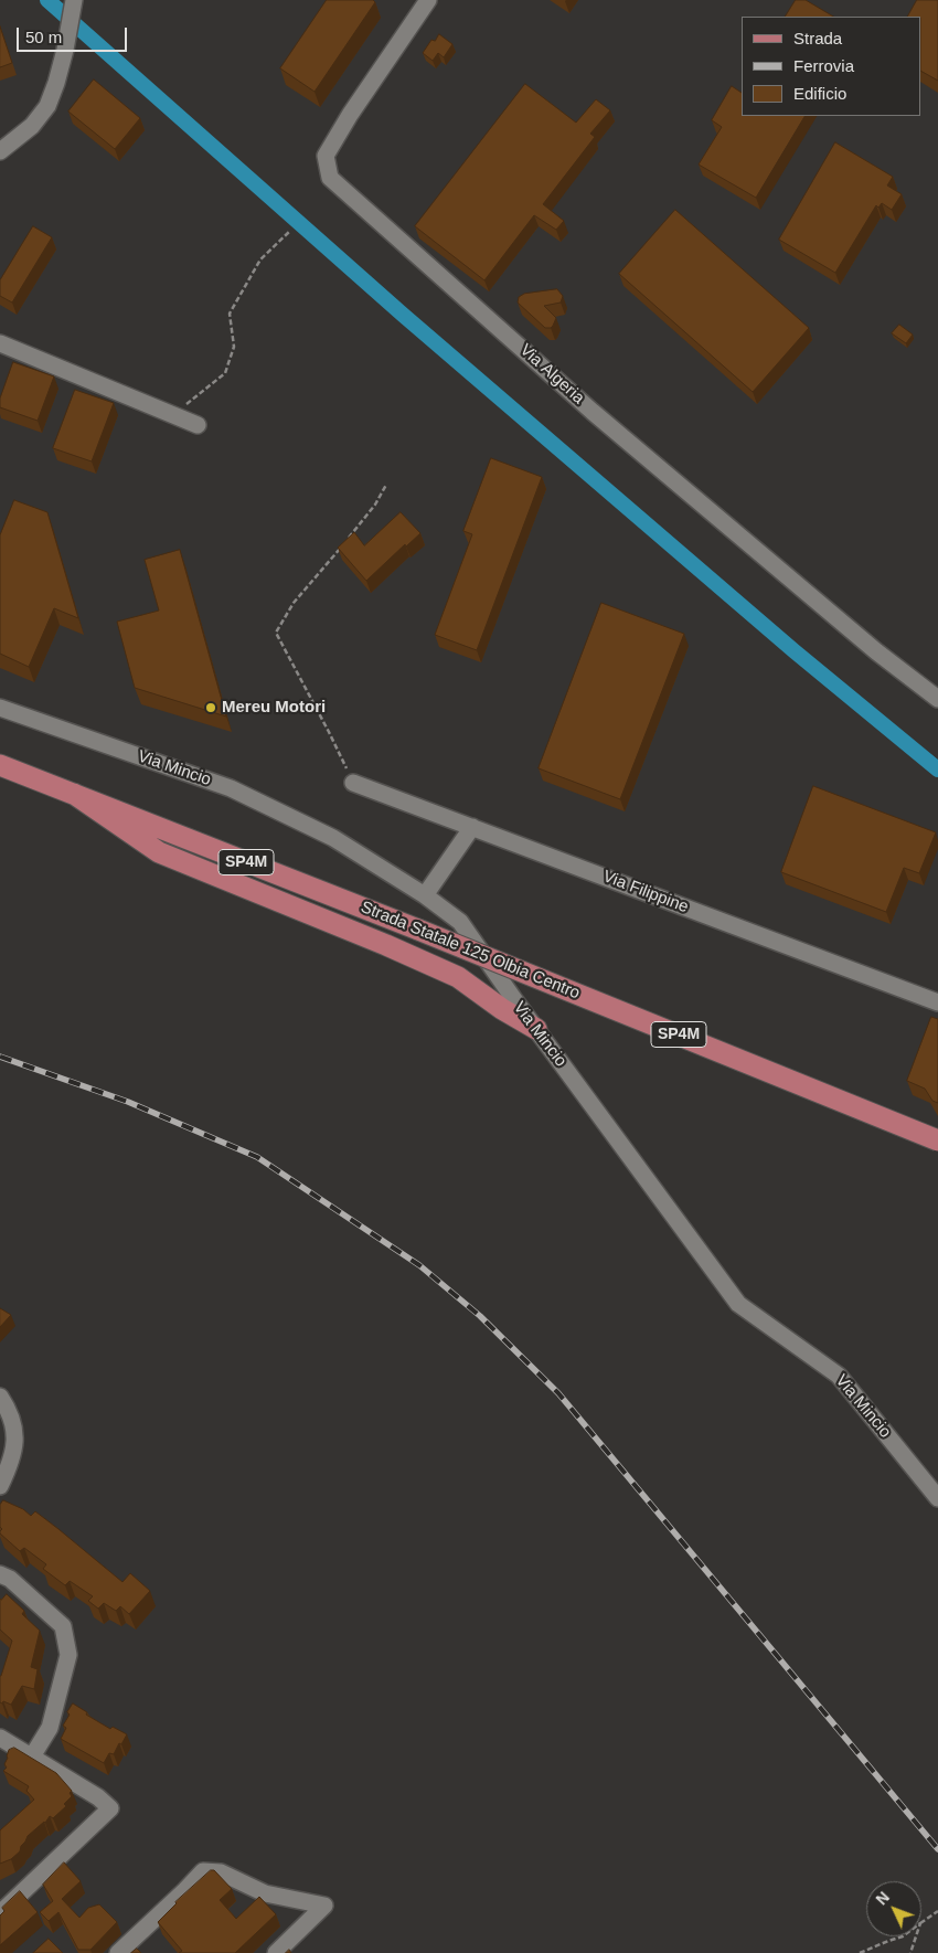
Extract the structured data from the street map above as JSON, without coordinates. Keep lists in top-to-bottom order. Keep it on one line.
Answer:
{"streets":{"main road":["SP4M","Strada Statale 125 Olbia Centro"],"street":["Via Algeria","Via Mincio","Via Filippine"]},"places":["Mereu Motori"],"legend":["Strada","Ferrovia","Edificio"],"scale_bar":"50 m","north":"top left"}
